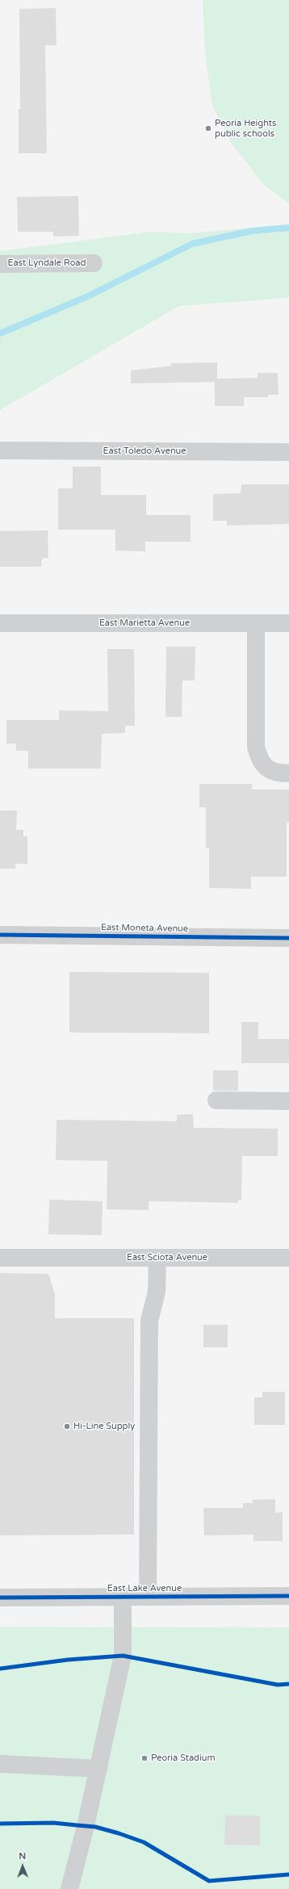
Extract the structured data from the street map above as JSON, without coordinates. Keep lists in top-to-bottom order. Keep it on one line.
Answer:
{"streets":{"street":["East Lyndale Road","East Toledo Avenue","East Marietta Avenue","East Moneta Avenue","East Sciota Avenue","East Lake Avenue"]},"places":["Peoria Heights public schools","Hi-Line Supply","Peoria Stadium"],"north":"top"}
